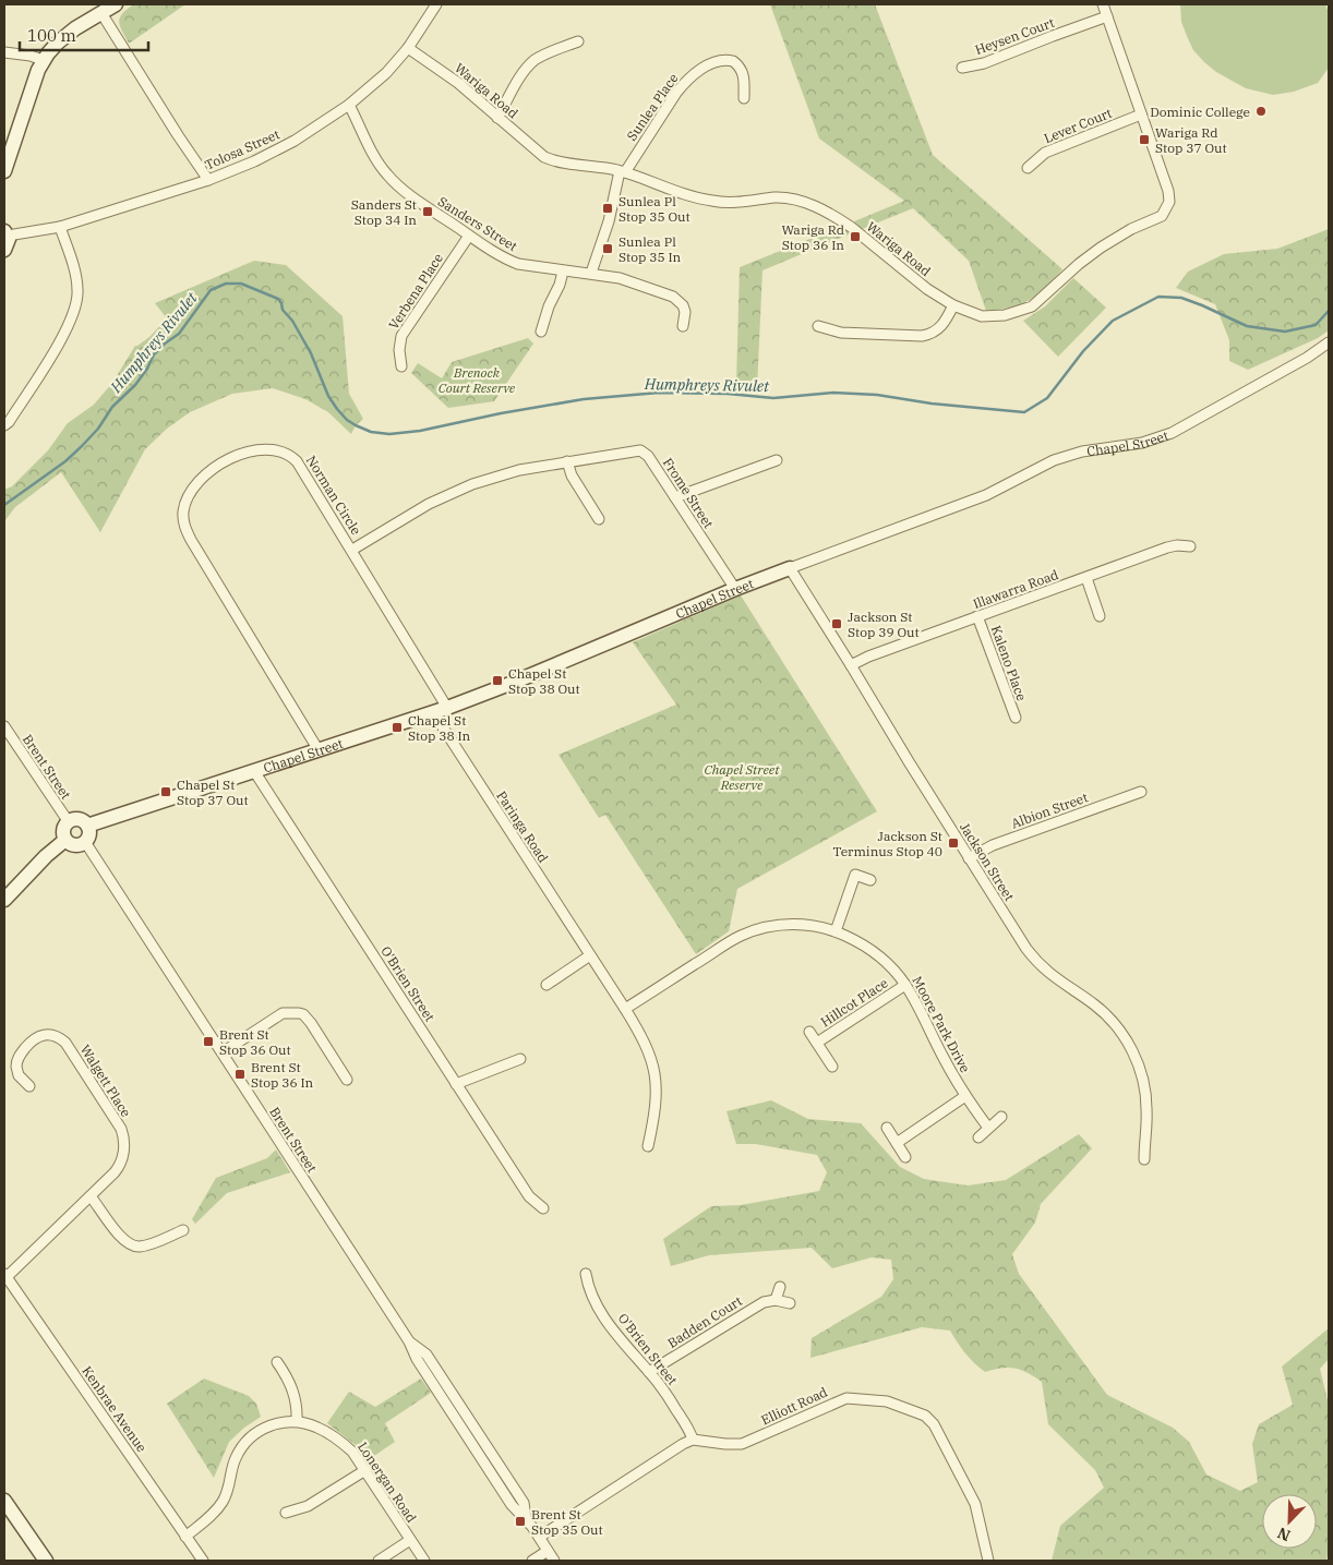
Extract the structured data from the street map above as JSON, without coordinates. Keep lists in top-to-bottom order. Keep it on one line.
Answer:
{"streets":{"street":["Heysen Court","Wariga Road","Sunlea Place","Lever Court","Tolosa Street","Sanders Street","Verbena Place","Chapel Street","Frome Street","Norman Circle","Illawarra Road","Kaleno Place","Brent Street","Albion Street","Paringa Road","Jackson Street","O'Brien Street","Hillcot Place","Moore Park Drive","Walgett Place","Badden Court","Elliott Road","Kenbrae Avenue","Lonergan Road"]},"crossings":[["Heysen Court","Wariga Road"],["Wariga Road","Sunlea Place"],["Wariga Road","Lever Court"],["Wariga Road","Tolosa Street"],["Sunlea Place","Sanders Street"],["Tolosa Street","Sanders Street"],["Sanders Street","Verbena Place"],["Chapel Street","Frome Street"],["Chapel Street","Norman Circle"],["Chapel Street","Brent Street"],["Chapel Street","Paringa Road"],["Chapel Street","Jackson Street"],["Chapel Street","O'Brien Street"],["Frome Street","Norman Circle"],["Illawarra Road","Kaleno Place"],["Illawarra Road","Jackson Street"],["Albion Street","Jackson Street"],["Paringa Road","Moore Park Drive"],["O'Brien Street","Badden Court"],["O'Brien Street","Elliott Road"],["Hillcot Place","Moore Park Drive"],["Walgett Place","Kenbrae Avenue"],["Kenbrae Avenue","Lonergan Road"]],"water":["Humphreys Rivulet"],"parks":["Brenock Court Reserve","Chapel Street Reserve"],"places":{"other":["Dominic College"],"transit":["Wariga Rd Stop 37 Out","Sunlea Pl Stop 35 Out","Sanders St Stop 34 In","Wariga Rd Stop 36 In","Sunlea Pl Stop 35 In","Jackson St Stop 39 Out","Chapel St Stop 38 Out","Chapel St Stop 38 In","Chapel St Stop 37 Out","Jackson St Terminus Stop 40","Brent St Stop 36 Out","Brent St Stop 36 In","Brent St Stop 35 Out"]},"scale_bar":"100 m","north":"bottom left"}
